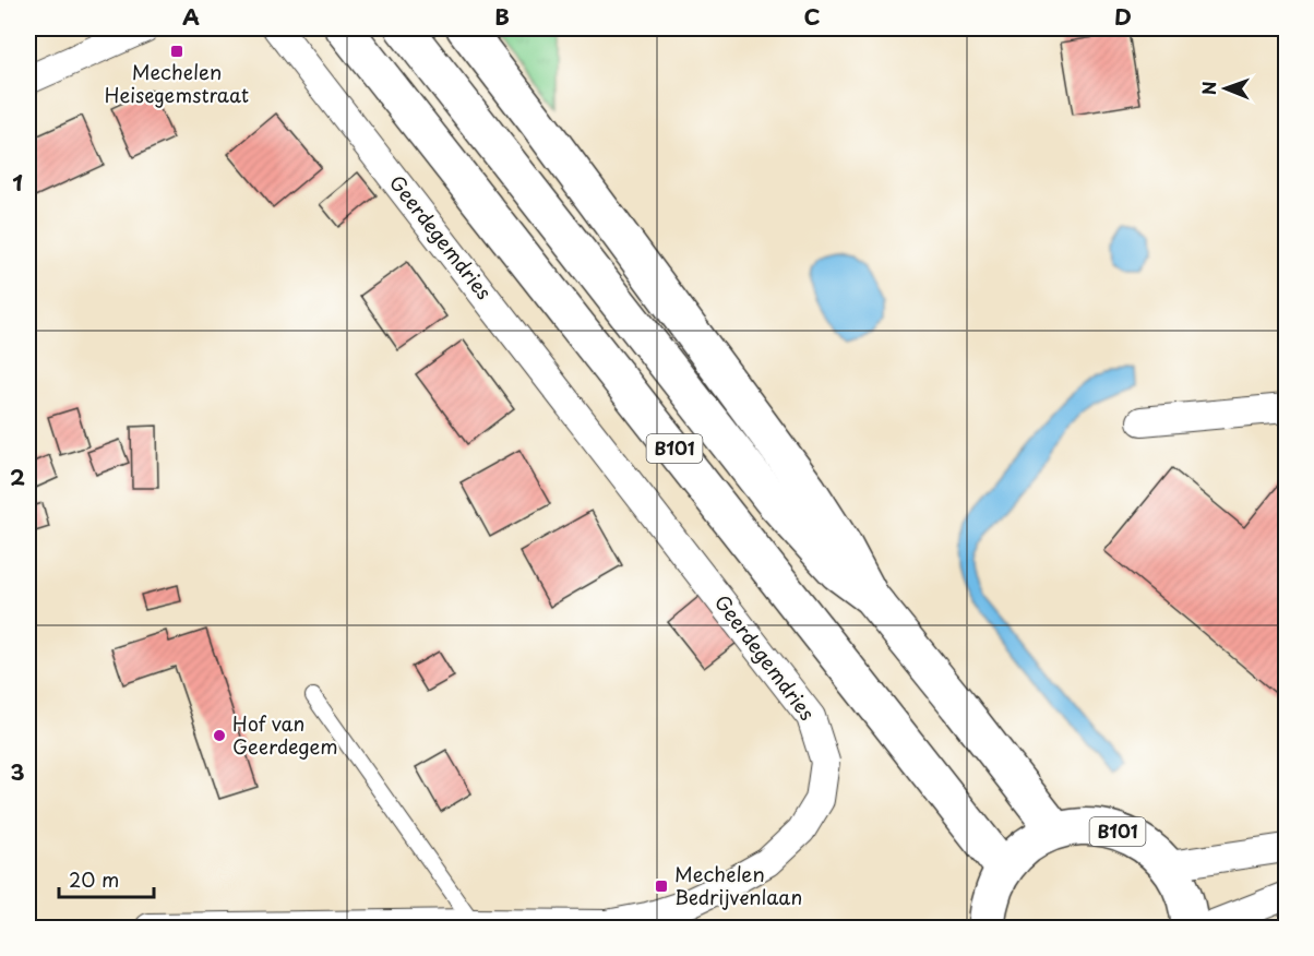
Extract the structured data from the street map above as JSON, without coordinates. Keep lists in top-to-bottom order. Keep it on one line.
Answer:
{"streets":{"main road":["B101"],"street":["Geerdegemdries"]},"places":{"transit":["Mechelen Heisegemstraat","Mechelen Bedrijvenlaan"],"other":["Hof van Geerdegem"]},"scale_bar":"20 m","north":"left","grid":{"columns":["A","B","C","D"],"rows":["1","2","3"]}}
